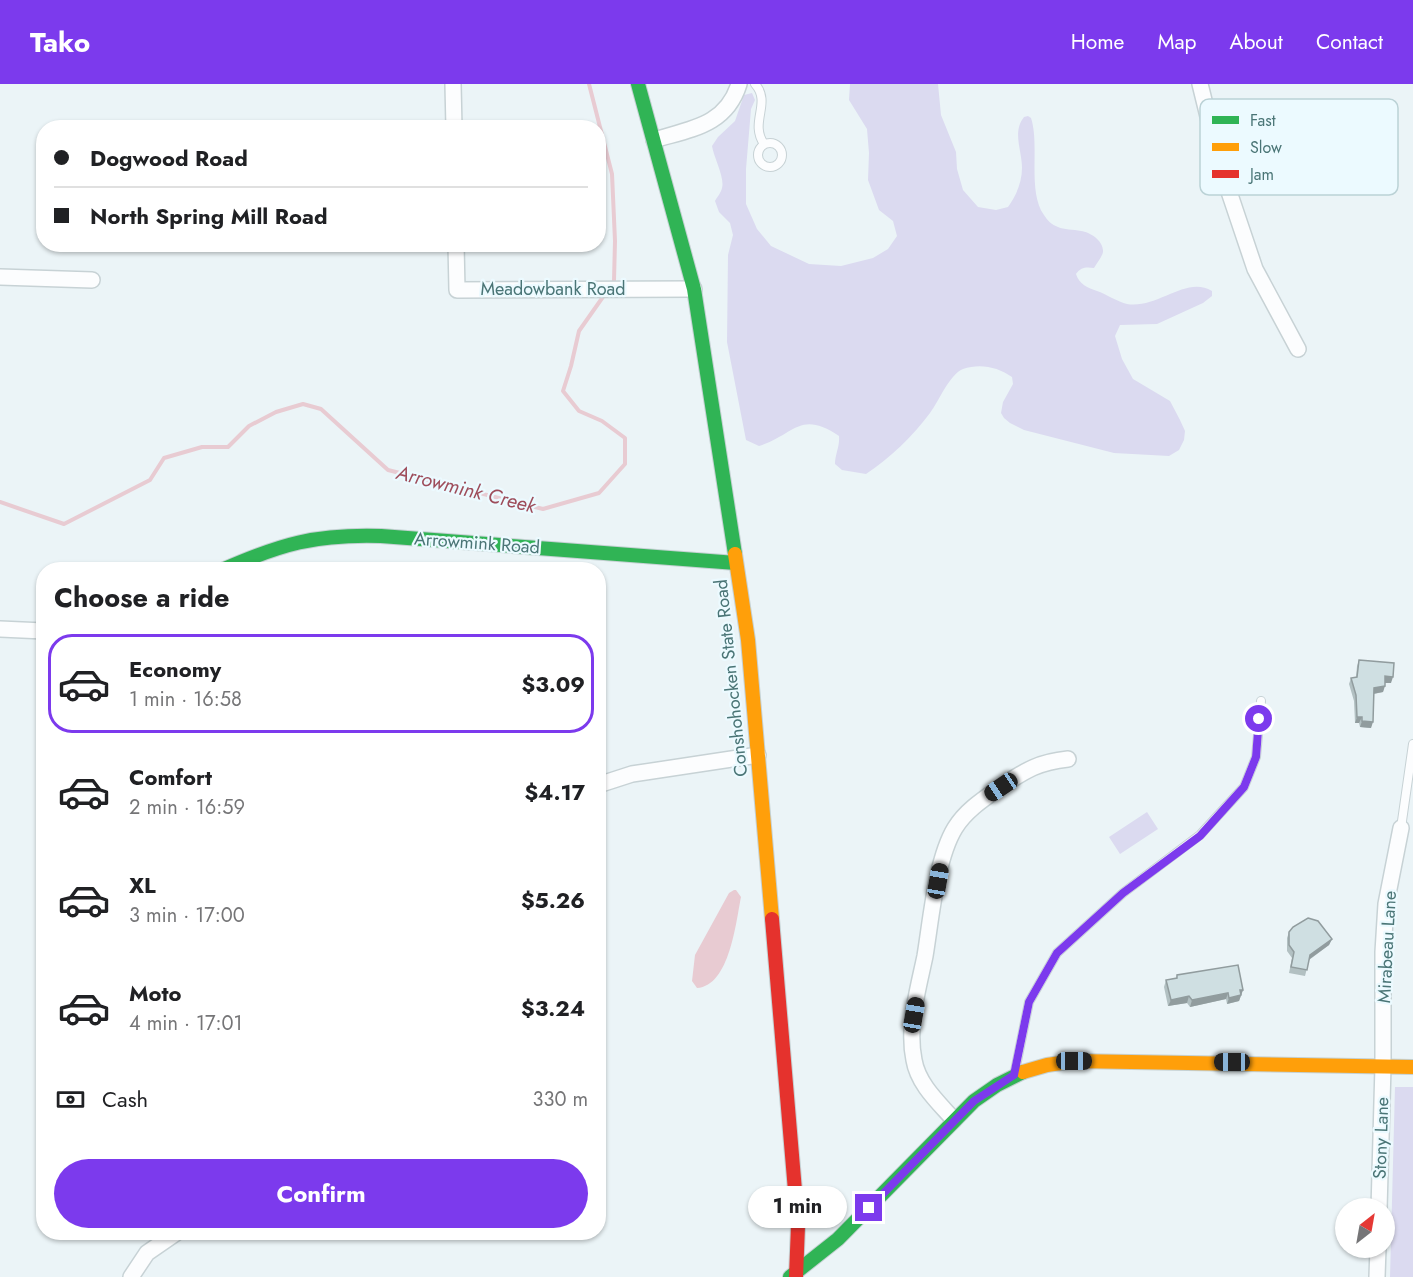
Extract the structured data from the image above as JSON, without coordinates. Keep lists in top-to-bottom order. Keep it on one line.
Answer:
{"streets":{"street":["Meadowbank Road","Arrowmink Road","Conshohocken State Road","Mirabeau Lane","Stony Lane"]},"crossings":[["Meadowbank Road","Conshohocken State Road"],["Arrowmink Road","Conshohocken State Road"],["Mirabeau Lane","Stony Lane"]],"water":["Arrowmink Creek"],"legend":["Fast","Slow","Jam"],"north":"top right","page":{"header":"Tako","nav":["Home","Map","About","Contact"],"banner":["Dogwood Road","North Spring Mill Road"],"heading":"Choose a ride","list":[{"name":"Economy","note":"1 min · 16:58","value":"$3.09"},{"name":"Comfort","note":"2 min · 16:59","value":"$4.17"},{"name":"XL","note":"3 min · 17:00","value":"$5.26"},{"name":"Moto","note":"4 min · 17:01","value":"$3.24"}],"pay":["Cash","330 m"],"buttons":"Confirm","bubble":"1 min"}}
